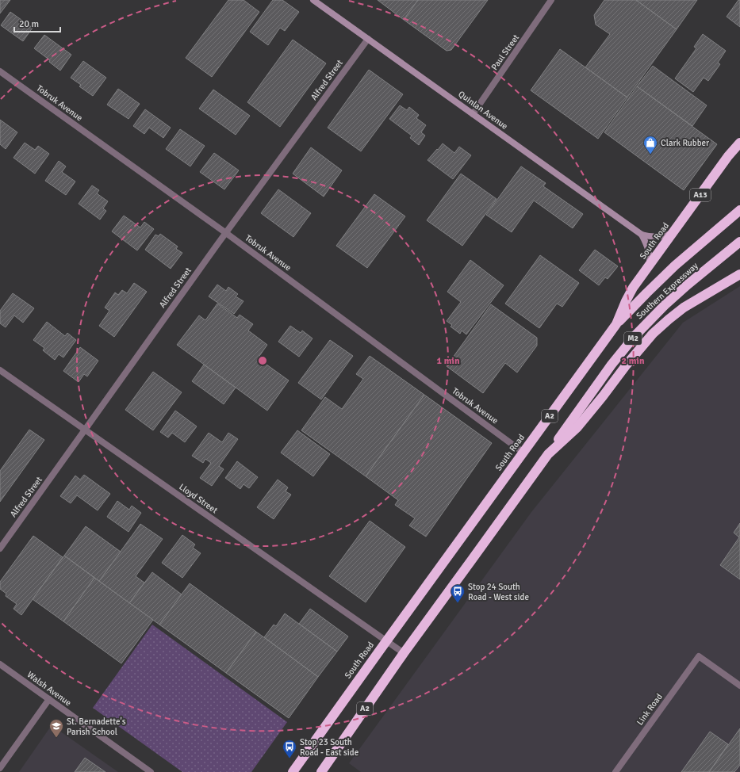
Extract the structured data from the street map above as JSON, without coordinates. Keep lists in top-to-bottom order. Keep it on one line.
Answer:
{"streets":{"highway":["A13","South Road","Southern Expressway","M2","A2"],"street":["Paul Street","Alfred Street","Tobruk Avenue","Quinlan Avenue","Lloyd Street","Walsh Avenue","Link Road"]},"crossings":[["Paul Street","Quinlan Avenue"],["Alfred Street","Tobruk Avenue"],["Alfred Street","Quinlan Avenue"],["Alfred Street","Lloyd Street"],["Tobruk Avenue","South Road"],["Quinlan Avenue","South Road"],["South Road","Southern Expressway"],["South Road","Lloyd Street"],["Southern Expressway","A2"],["A2","Lloyd Street"]],"places":{"shop":["Clark Rubber"],"bus stop":["Stop 24 South Road - West side","Stop 23 South Road - East side"],"school or university":["St. Bernadette's Parish School"]},"scale_bar":"20 m","rings":["1 min","2 min"]}
